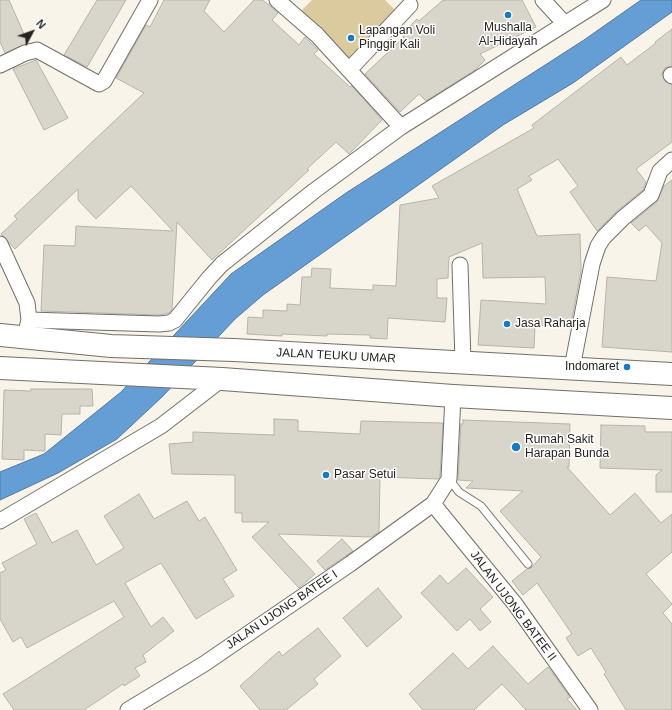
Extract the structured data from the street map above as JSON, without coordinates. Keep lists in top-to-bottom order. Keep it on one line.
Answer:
{"streets":{"highway":["JALAN TEUKU UMAR"],"street":["JALAN UJONG BATEE II","JALAN UJONG BATEE I"]},"crossings":[["JALAN UJONG BATEE II","JALAN UJONG BATEE I"]],"places":["Mushalla Al-Hidayah","Lapangan Voli Pinggir Kali","Jasa Raharja","Indomaret","Rumah Sakit Harapan Bunda","Pasar Setui"],"north":"top right"}
